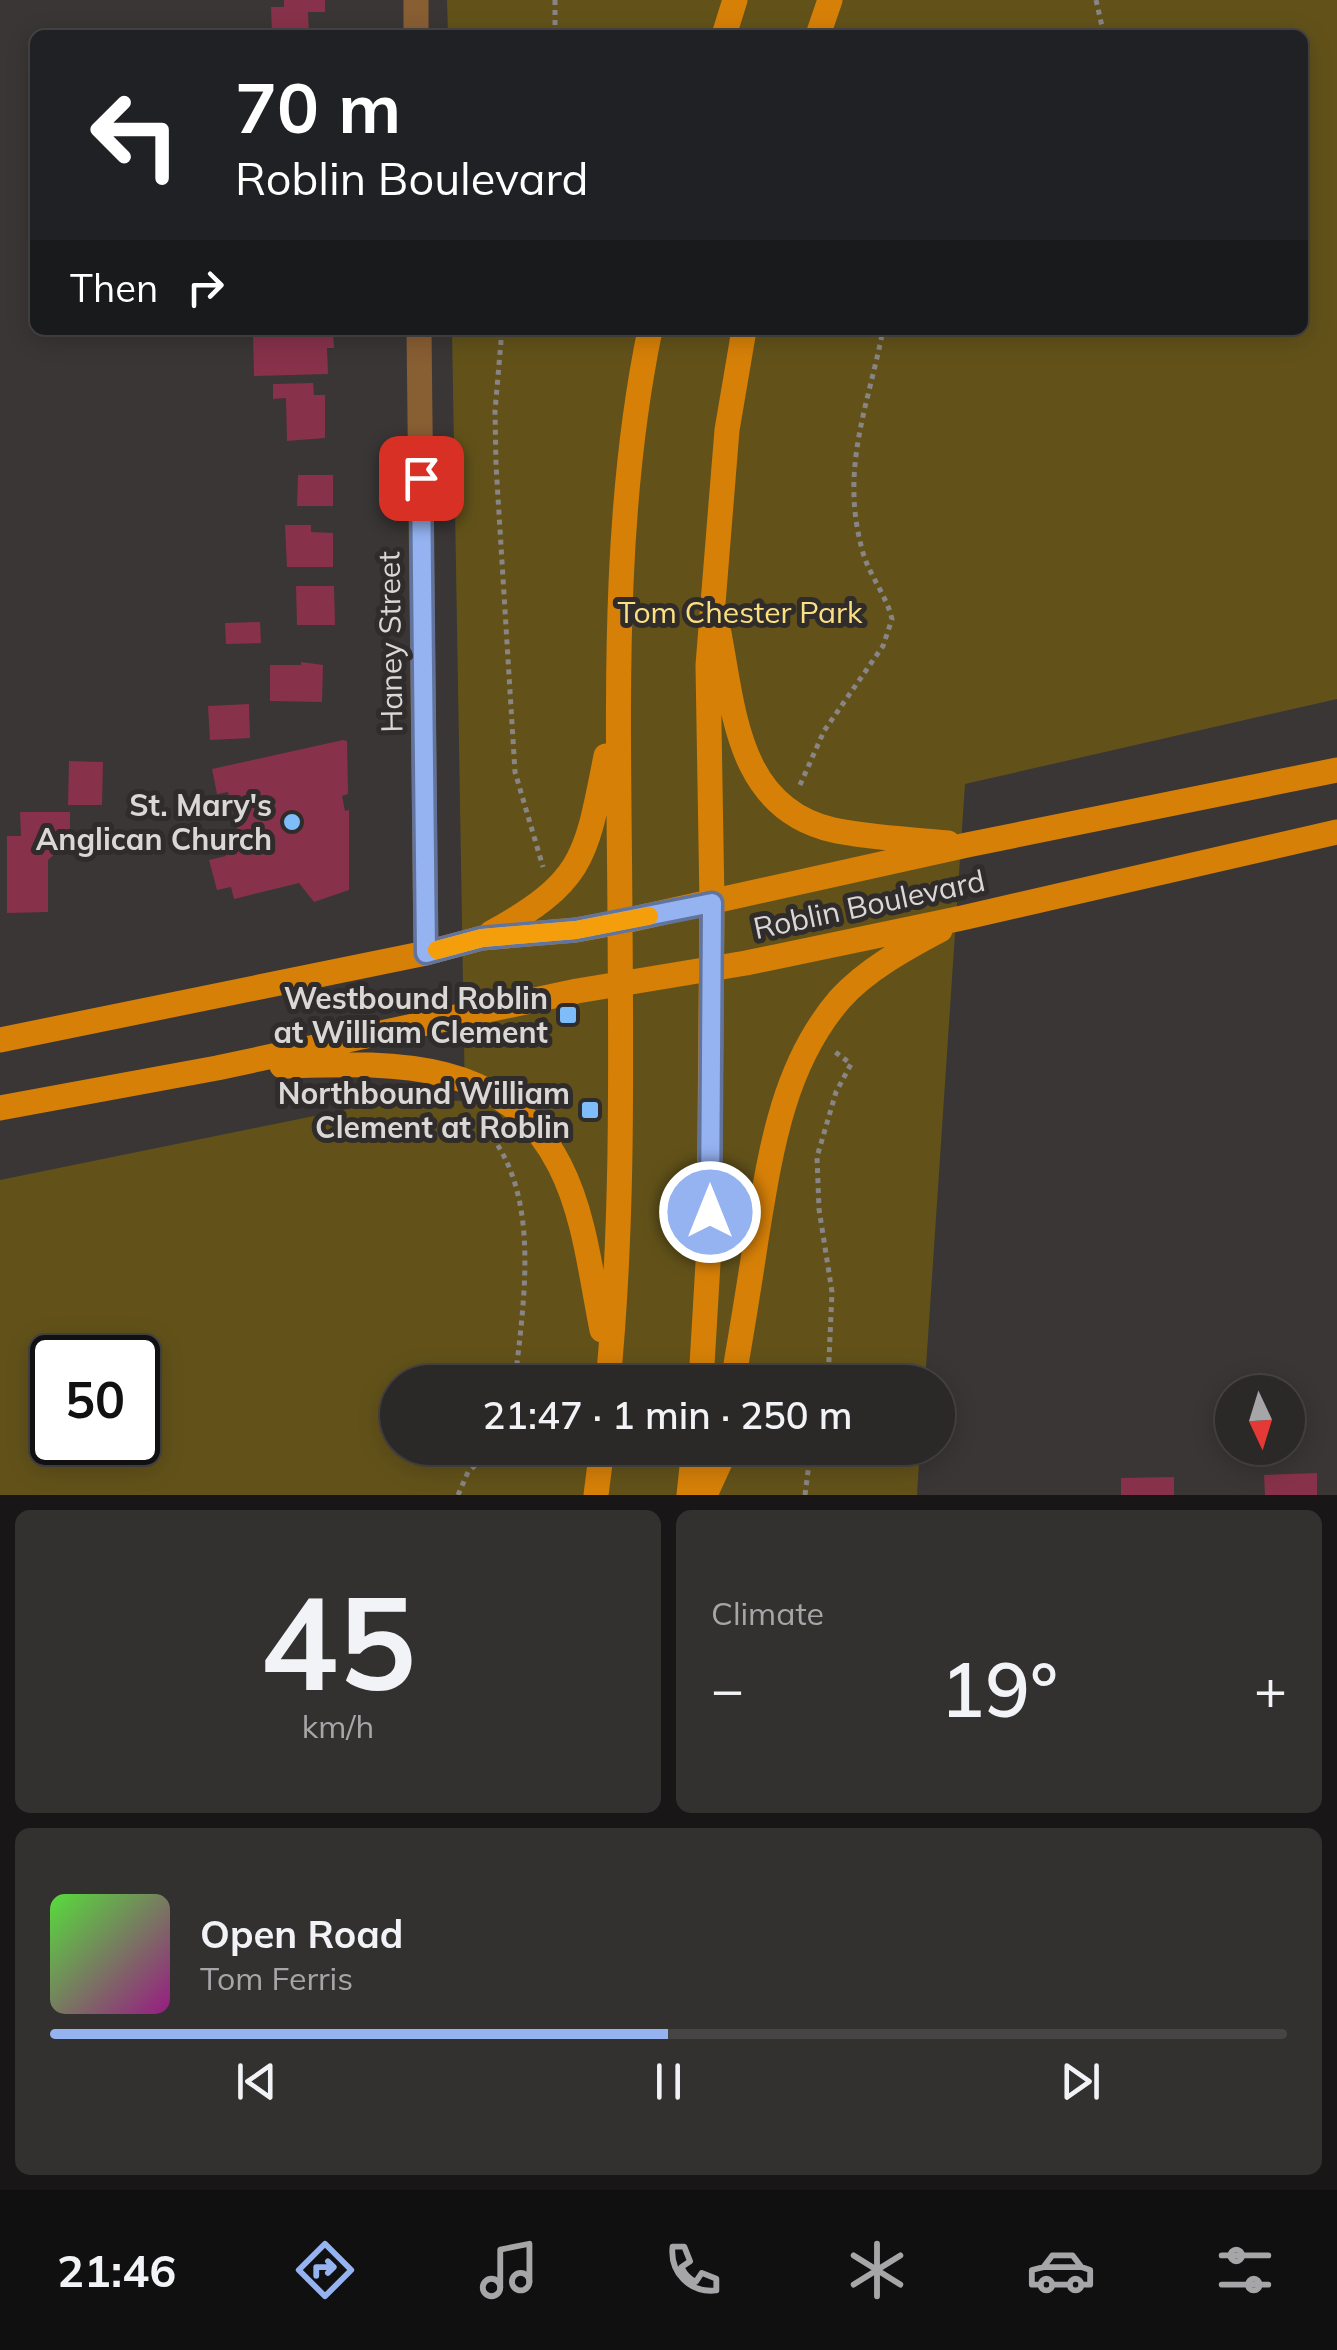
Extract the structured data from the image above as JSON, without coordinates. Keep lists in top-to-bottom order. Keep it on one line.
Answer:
{"streets":{"main road":["Roblin Boulevard"],"street":["Haney Street"]},"crossings":[["Haney Street","Roblin Boulevard"]],"parks":["Tom Chester Park"],"places":{"other":["St. Mary's Anglican Church"],"transit":["Westbound Roblin at William Clement","Northbound William Clement at Roblin"]},"north":"bottom","page":{"turn":["70 m","Roblin Boulevard"],"then":"Then","limit":"50","trip":"21:47 · 1 min · 250 m","tile":[["45","km/h"],"Climate"],"heat":["−","19°","+"],"song":["Open Road","Tom Ferris"],"tabs":"21:46"}}
